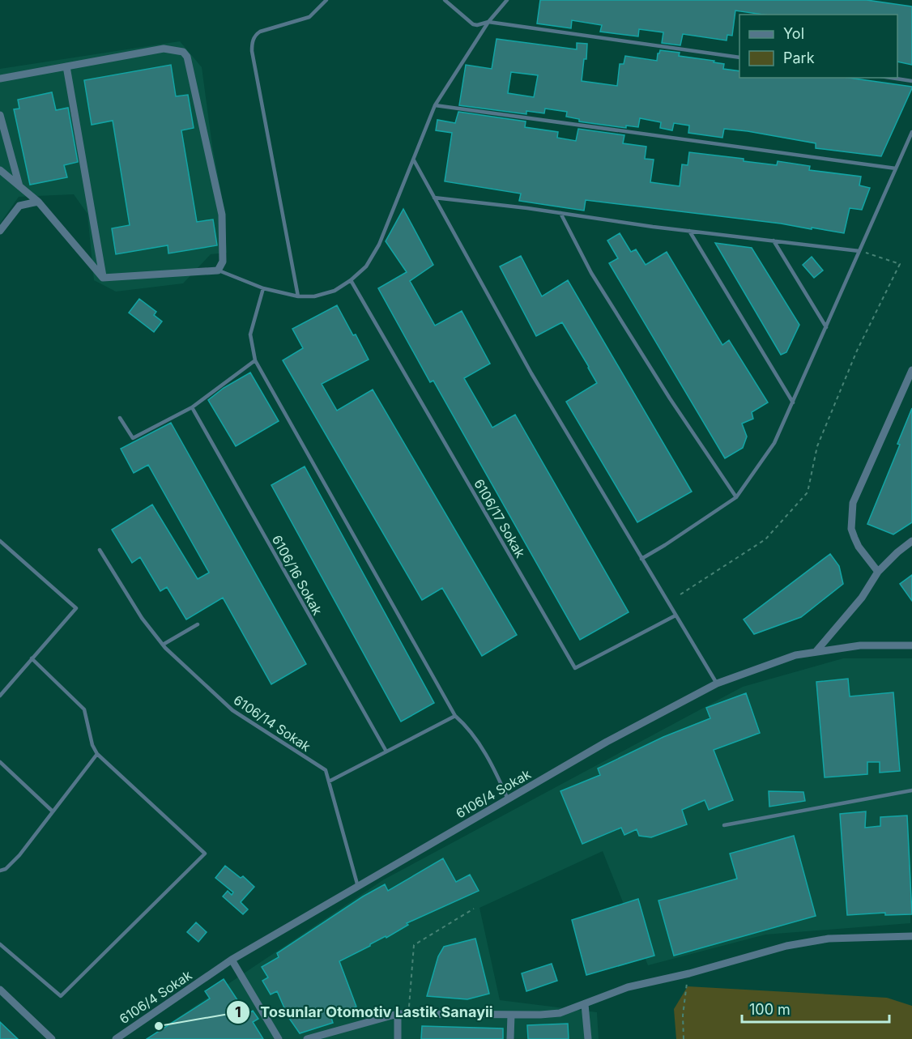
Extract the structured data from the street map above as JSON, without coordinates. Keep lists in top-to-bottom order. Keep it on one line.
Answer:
{"streets":{"street":["6106/4 Sokak"],"lane":["6106/17 Sokak","6106/16 Sokak","6106/14 Sokak"]},"crossings":[["6106/14 Sokak","6106/4 Sokak"]],"places":["Tosunlar Otomotiv Lastik Sanayii"],"legend":["Yol","Park"],"scale_bar":"100 m"}
